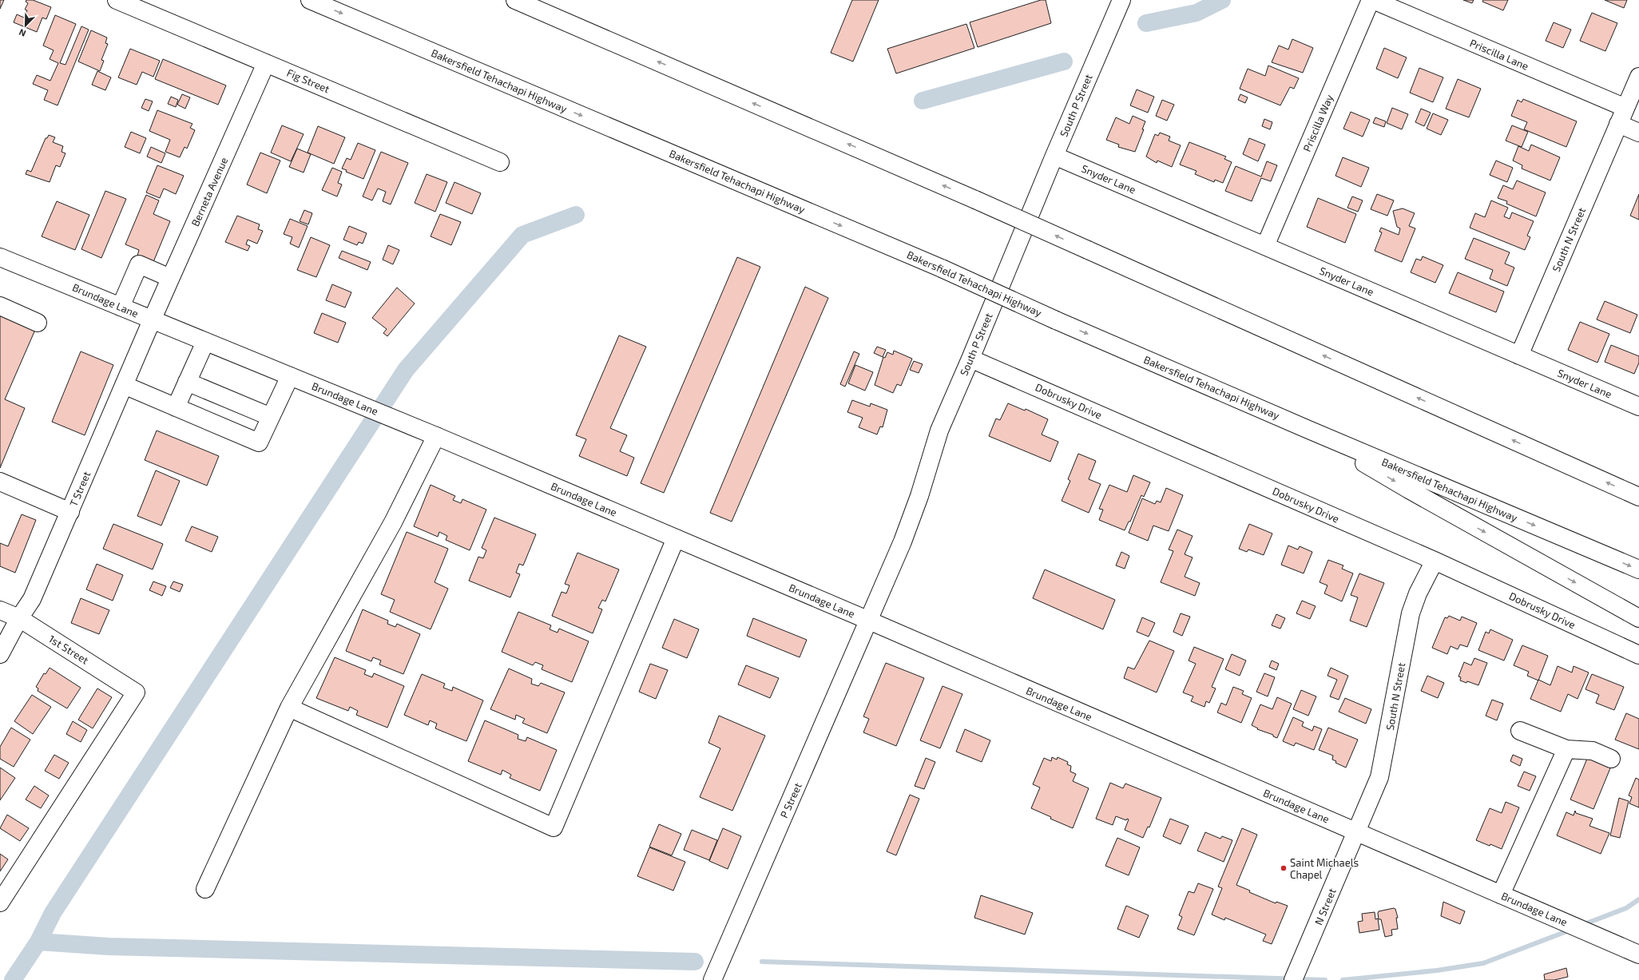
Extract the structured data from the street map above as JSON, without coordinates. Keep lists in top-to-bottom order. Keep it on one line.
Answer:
{"streets":{"main road":["Priscilla Lane","Fig Street","Bakersfield Tehachapi Highway","South P Street","Priscilla Way","Snyder Lane","Berneta Avenue","South N Street","Brundage Lane","Dobrusky Drive","T Street","1st Street","P Street","N Street"]},"crossings":[["Fig Street","Berneta Avenue"],["South P Street","Snyder Lane"],["South P Street","Brundage Lane"],["South P Street","Dobrusky Drive"],["South P Street","P Street"],["Priscilla Way","Snyder Lane"],["Snyder Lane","South N Street"],["Berneta Avenue","Brundage Lane"],["Berneta Avenue","T Street"],["South N Street","Brundage Lane"],["South N Street","Dobrusky Drive"],["South N Street","N Street"],["Brundage Lane","T Street"],["Brundage Lane","P Street"],["Brundage Lane","N Street"],["T Street","1st Street"]],"places":["Saint Michaels Chapel"],"north":"bottom left"}
